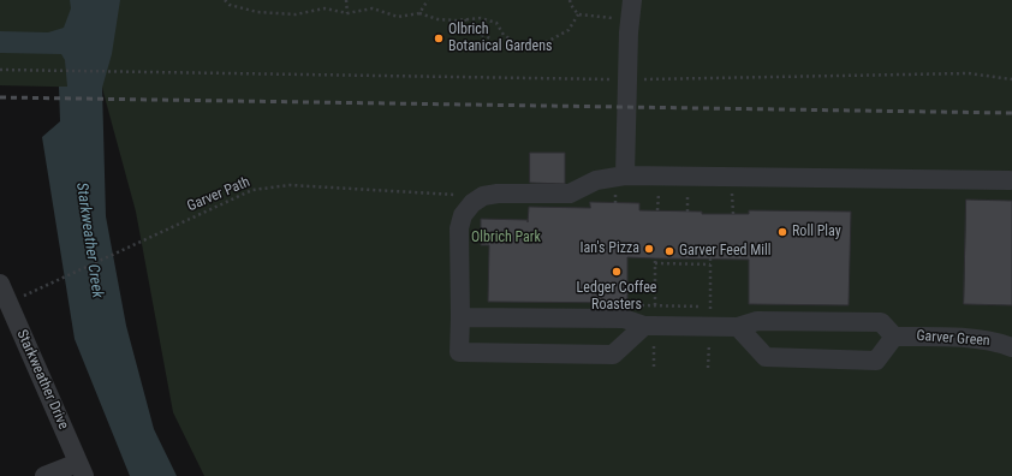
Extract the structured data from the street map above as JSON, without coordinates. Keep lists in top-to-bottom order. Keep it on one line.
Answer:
{"streets":{"street":["Garver Green","Starkweather Drive"],"path":["Garver Path"]},"crossings":[["Garver Path","Starkweather Drive"]],"water":["Starkweather Creek"],"parks":["Olbrich Park"],"places":["Olbrich Botanical Gardens","Roll Play","Ian's Pizza","Garver Feed Mill","Ledger Coffee Roasters"]}
